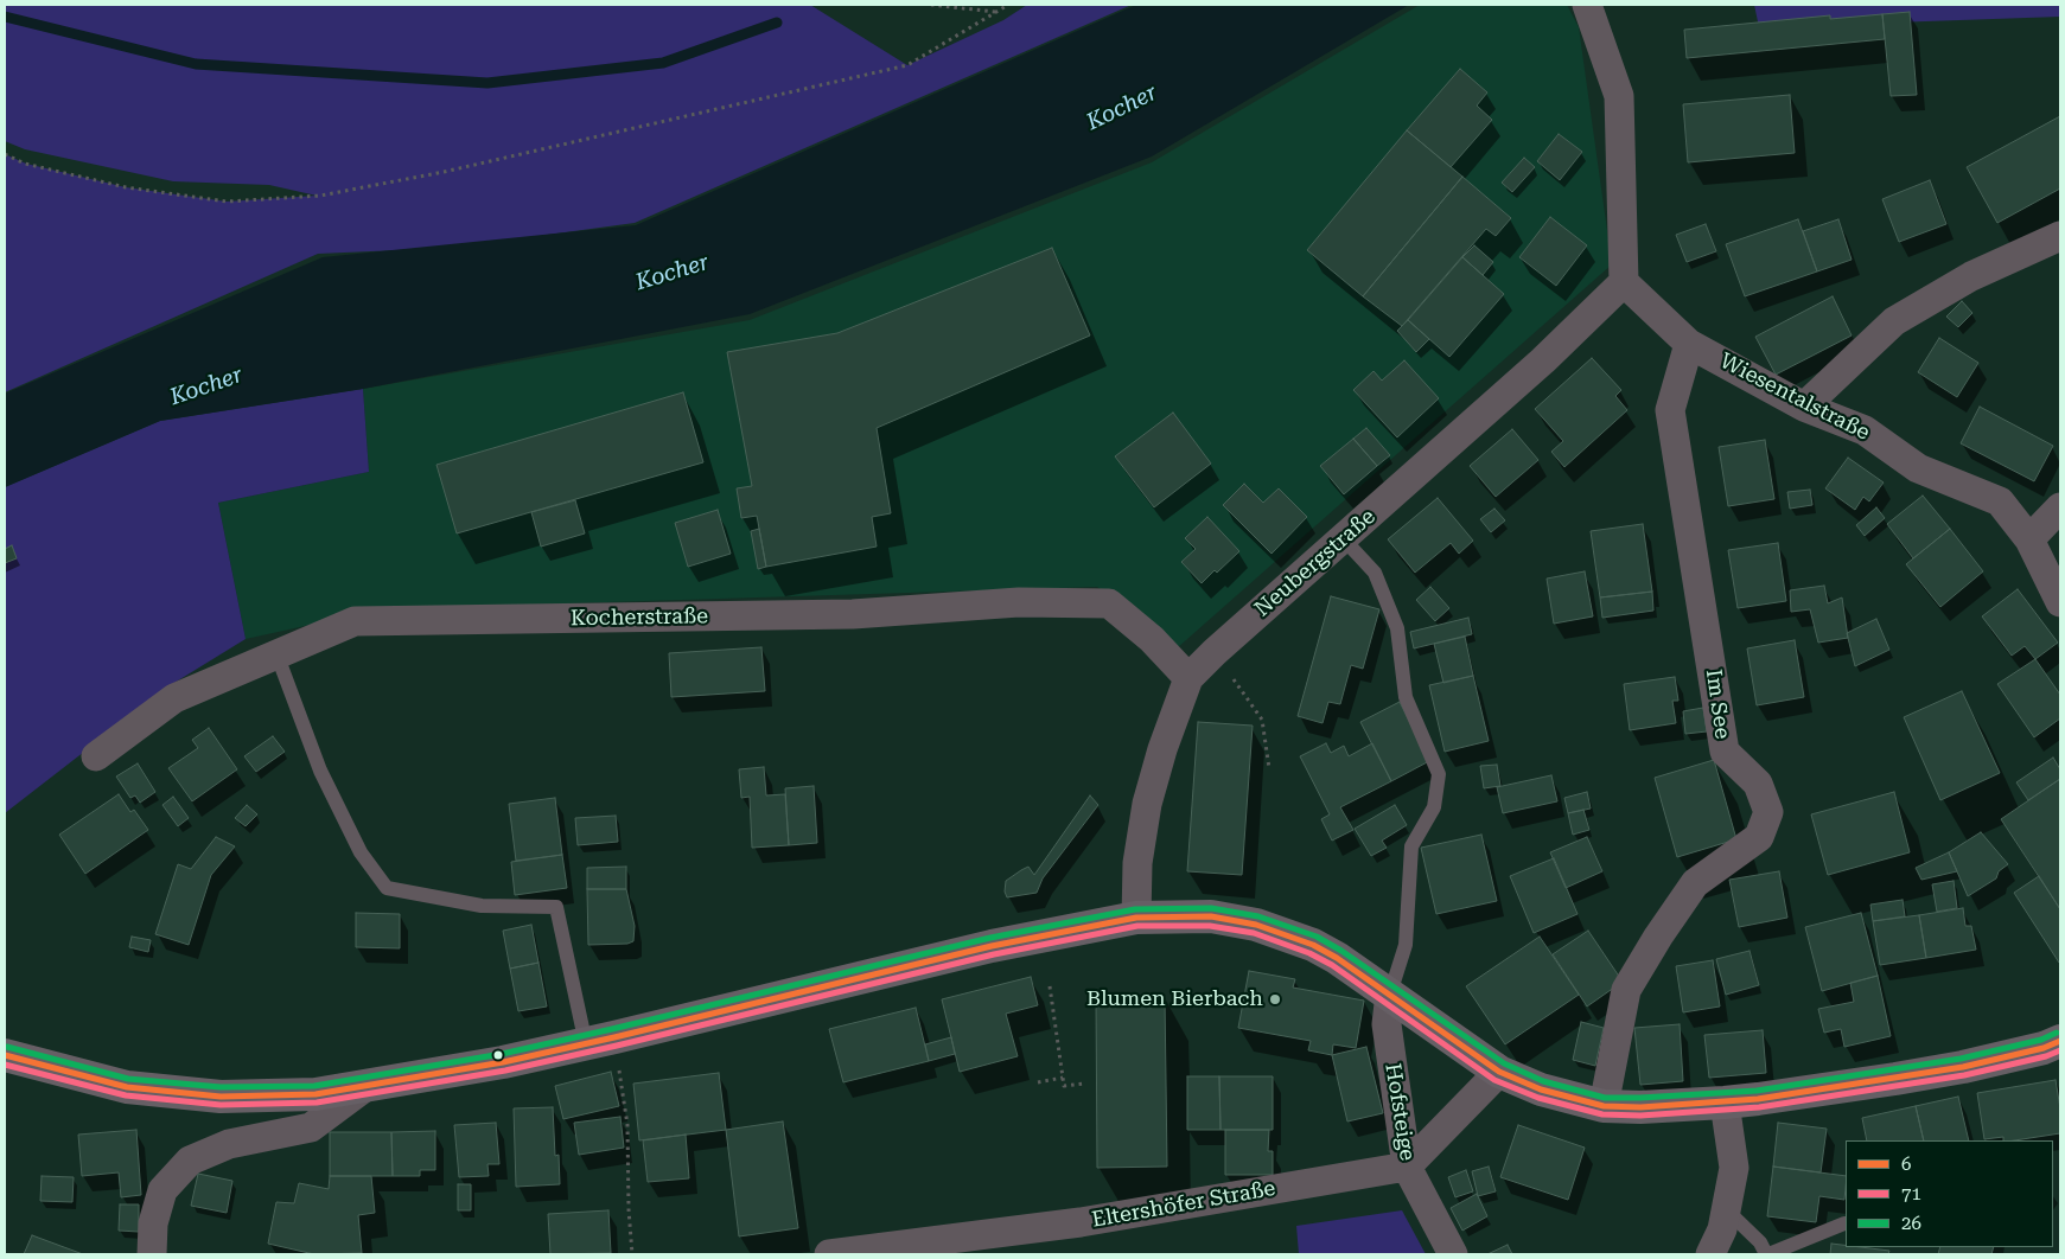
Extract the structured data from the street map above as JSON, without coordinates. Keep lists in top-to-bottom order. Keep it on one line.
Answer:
{"streets":{"street":["Wiesentalstraße","Neubergstraße","Kocherstraße","Im See","Hofsteige","Eltershöfer Straße"]},"crossings":[["Wiesentalstraße","Neubergstraße"],["Wiesentalstraße","Im See"],["Neubergstraße","Kocherstraße"],["Hofsteige","Eltershöfer Straße"]],"water":["Kocher"],"places":["Blumen Bierbach"],"lines":["transit line 26","transit line 6","transit line 71"],"legend":["6","71","26"]}
